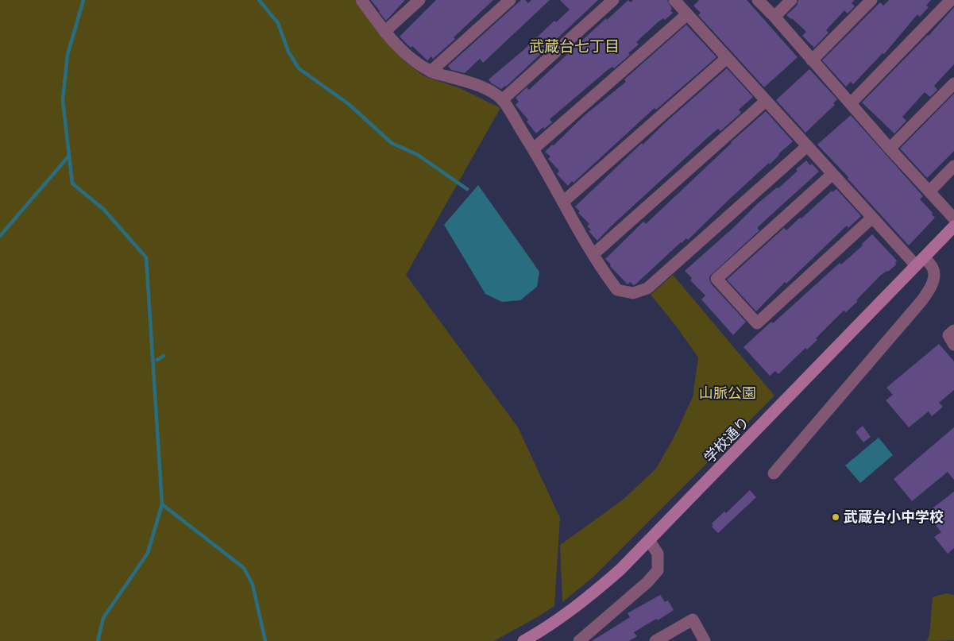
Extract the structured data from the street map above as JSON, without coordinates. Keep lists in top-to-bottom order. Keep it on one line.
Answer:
{"streets":{"street":["学校通り"]},"districts":["武蔵台七丁目"],"parks":["山脈公園"],"places":["武蔵台小中学校"]}
